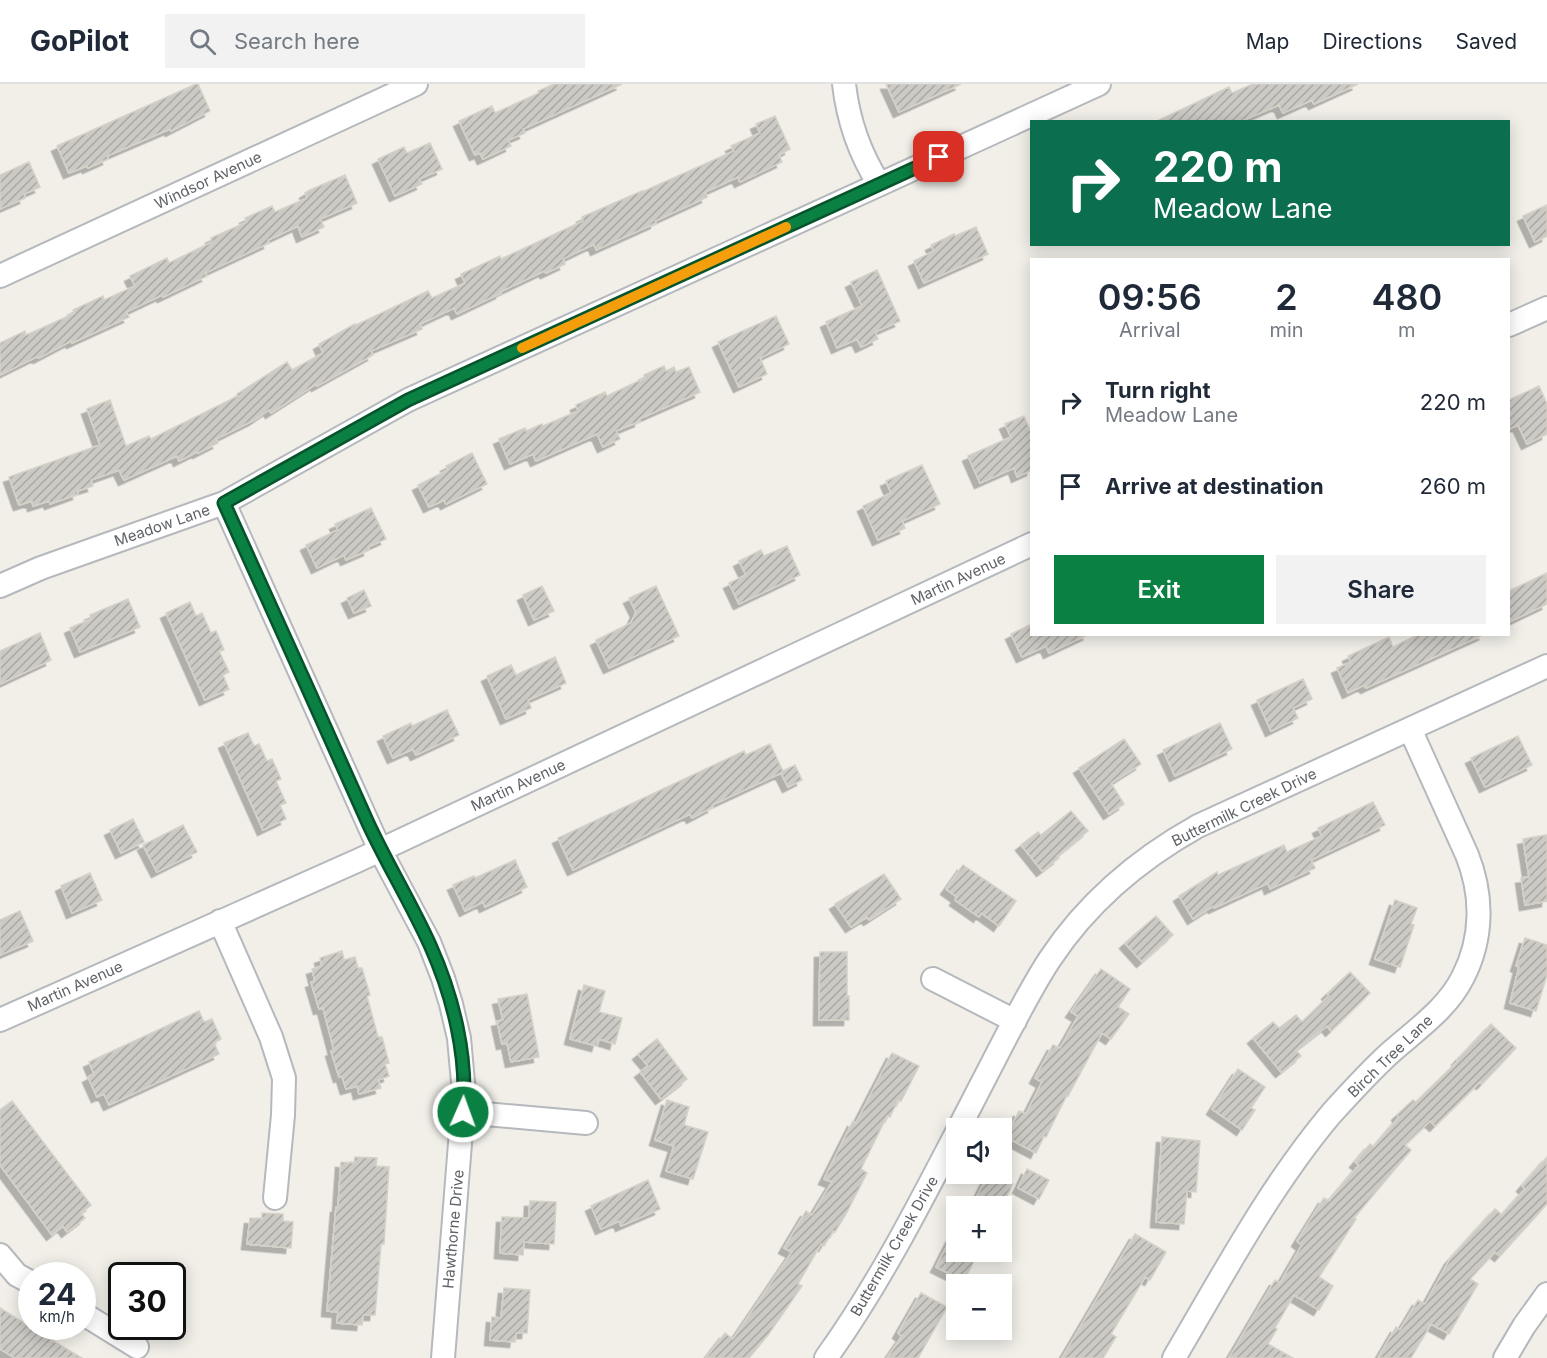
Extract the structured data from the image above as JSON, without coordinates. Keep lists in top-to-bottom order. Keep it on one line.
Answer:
{"streets":{"street":["Windsor Avenue","Meadow Lane","Martin Avenue","Buttermilk Creek Drive","Birch Tree Lane","Hawthorne Drive"]},"crossings":[["Meadow Lane","Hawthorne Drive"],["Martin Avenue","Hawthorne Drive"],["Buttermilk Creek Drive","Birch Tree Lane"]],"page":{"header":"GoPilot","search":"Search here","nav":["Map","Directions","Saved"],"turn":["220 m","Meadow Lane"],"eta":["09:56","Arrival","2","min","480","m"],"list":[{"name":"Turn right","note":"Meadow Lane","value":"220 m"},{"name":"Arrive at destination","value":"260 m"}],"buttons":["Exit","Share"],"map_buttons":["+","−"],"speed":"24 km/h","limit":"30"}}
